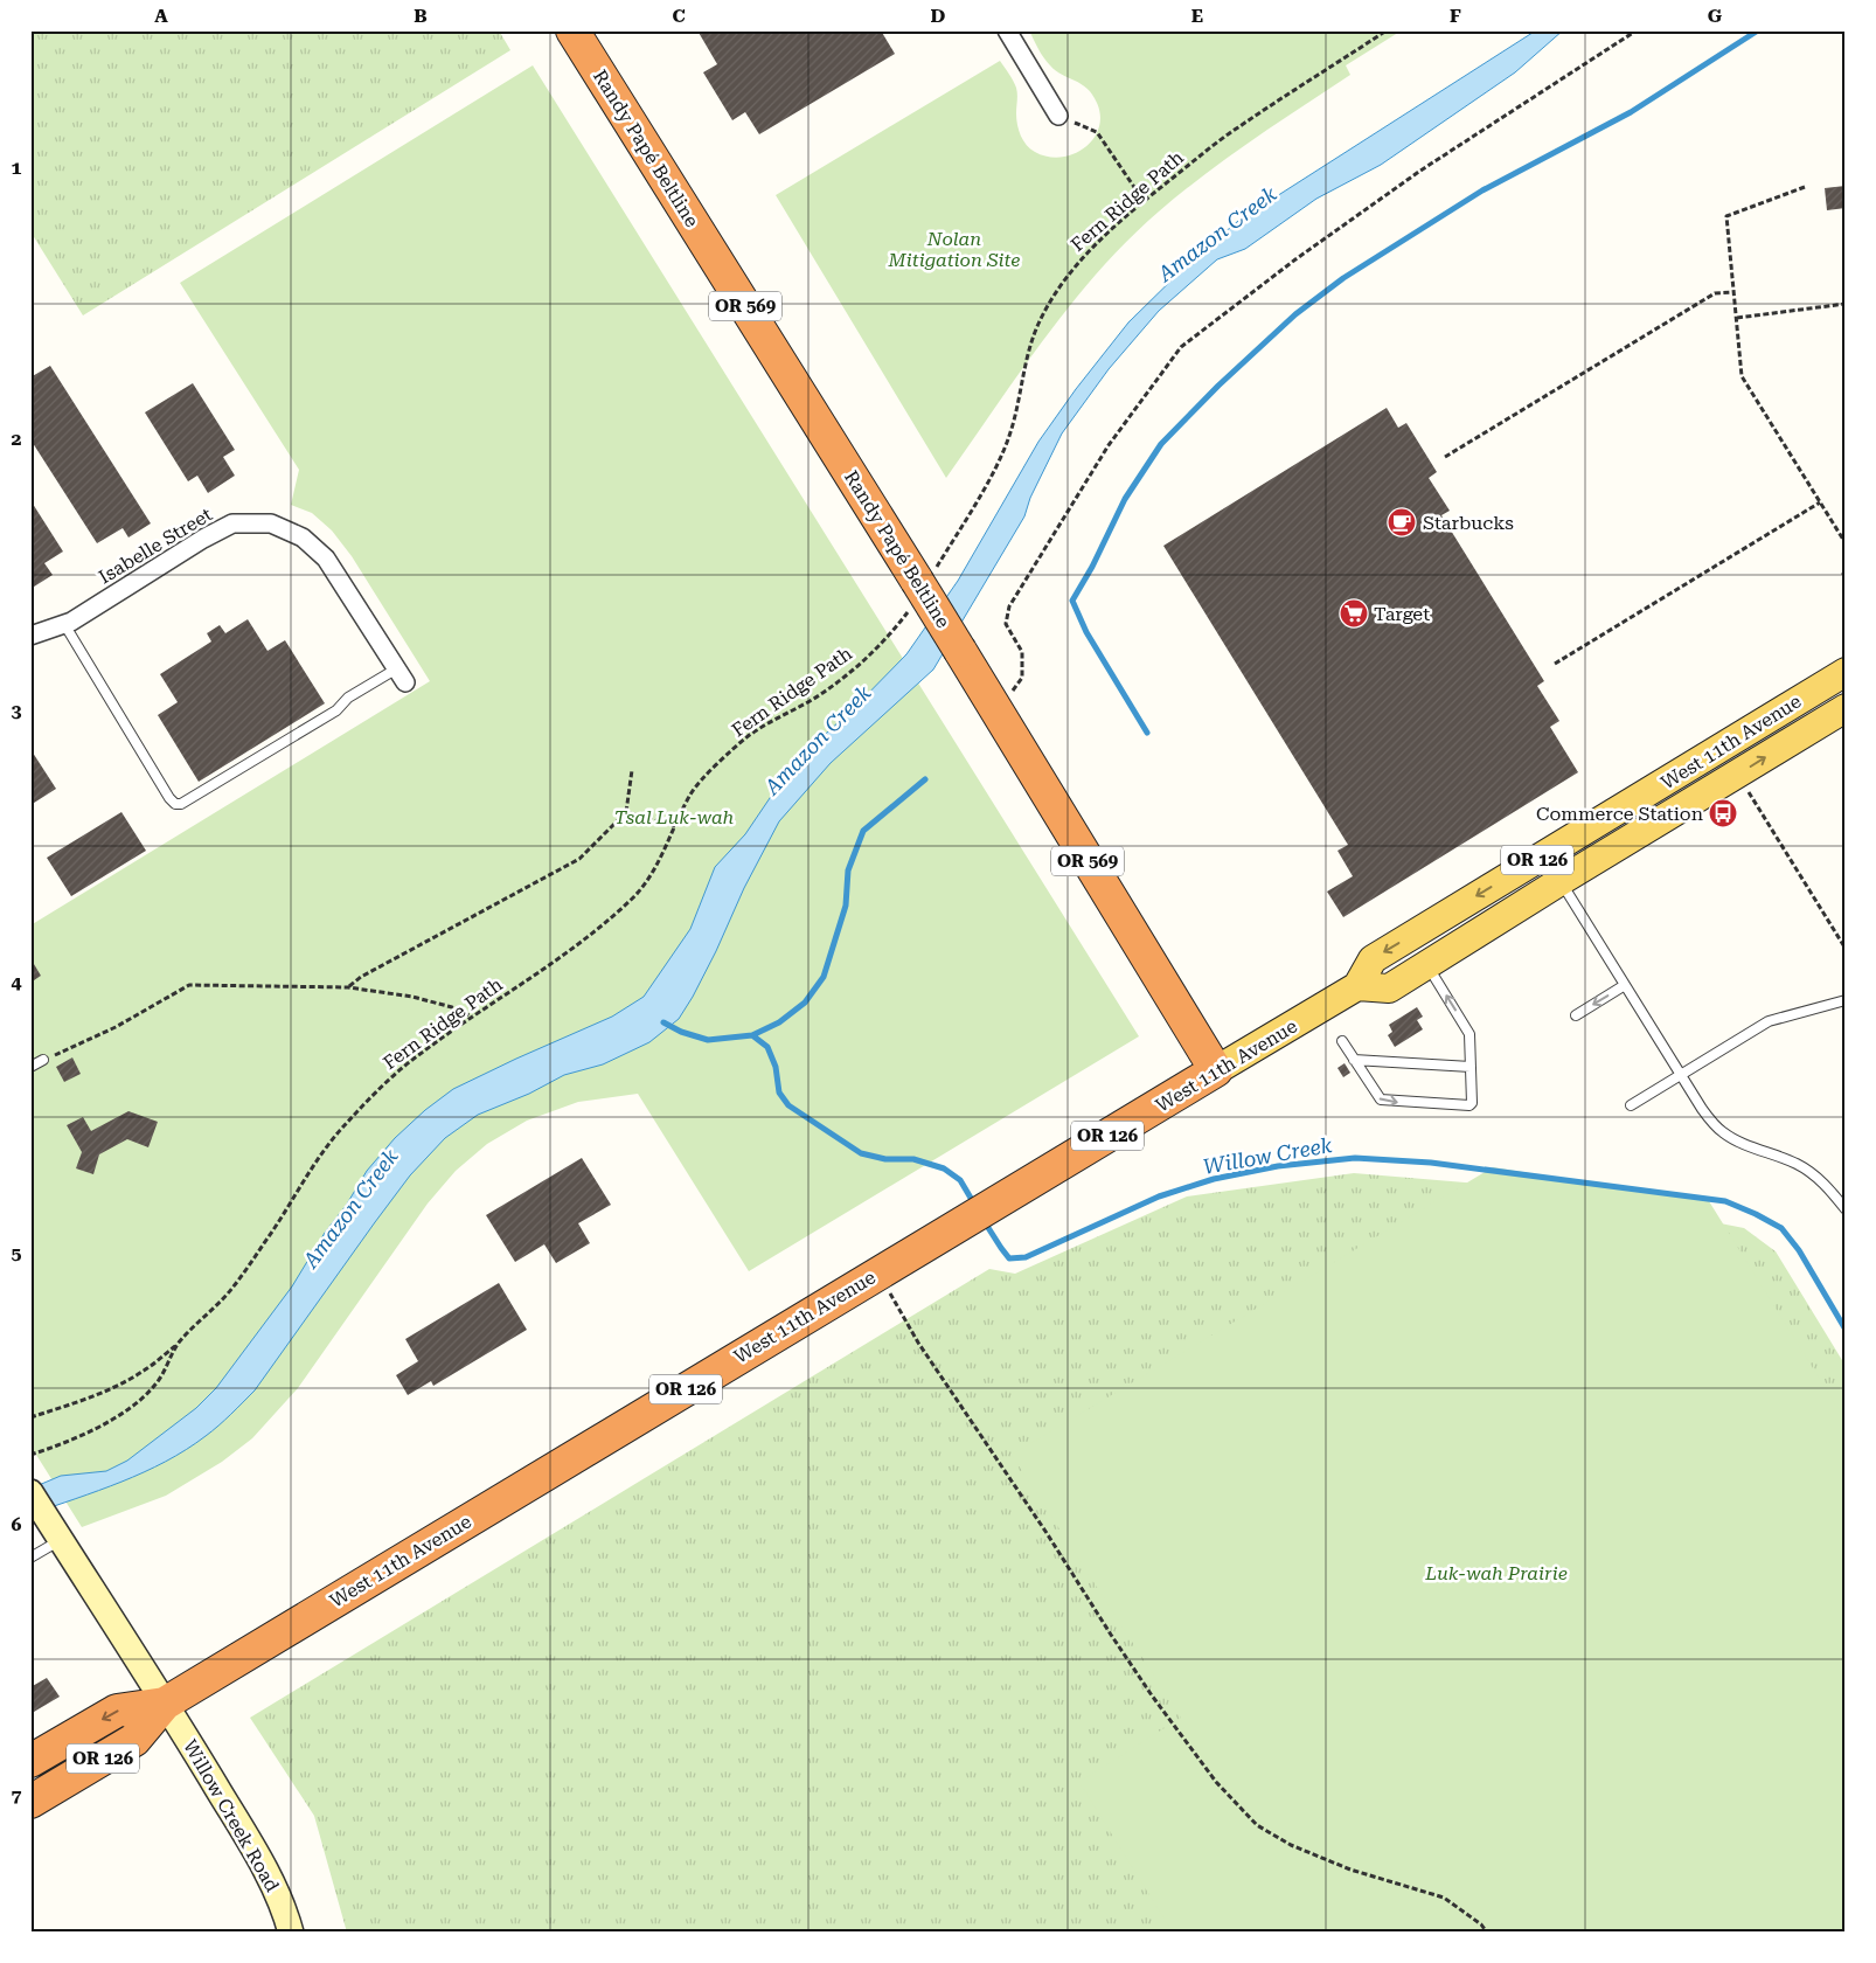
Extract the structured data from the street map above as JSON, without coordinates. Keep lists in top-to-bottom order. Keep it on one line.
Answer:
{"streets":{"highway":["Randy Papé Beltline","OR 569","West 11th Avenue","OR 126"],"street":["Isabelle Street","Willow Creek Road"],"path":["Fern Ridge Path"]},"crossings":[["Randy Papé Beltline","Fern Ridge Path"],["Randy Papé Beltline","West 11th Avenue"],["West 11th Avenue","Willow Creek Road"]],"water":["Amazon Creek","Willow Creek"],"parks":["Nolan Mitigation Site","Tsal Luk-wah","Luk-wah Prairie"],"places":{"cafe":["Starbucks"],"supermarket":["Target"],"bus stop":["Commerce Station"]},"grid":{"columns":["A","B","C","D","E","F","G"],"rows":["1","2","3","4","5","6","7"]}}
